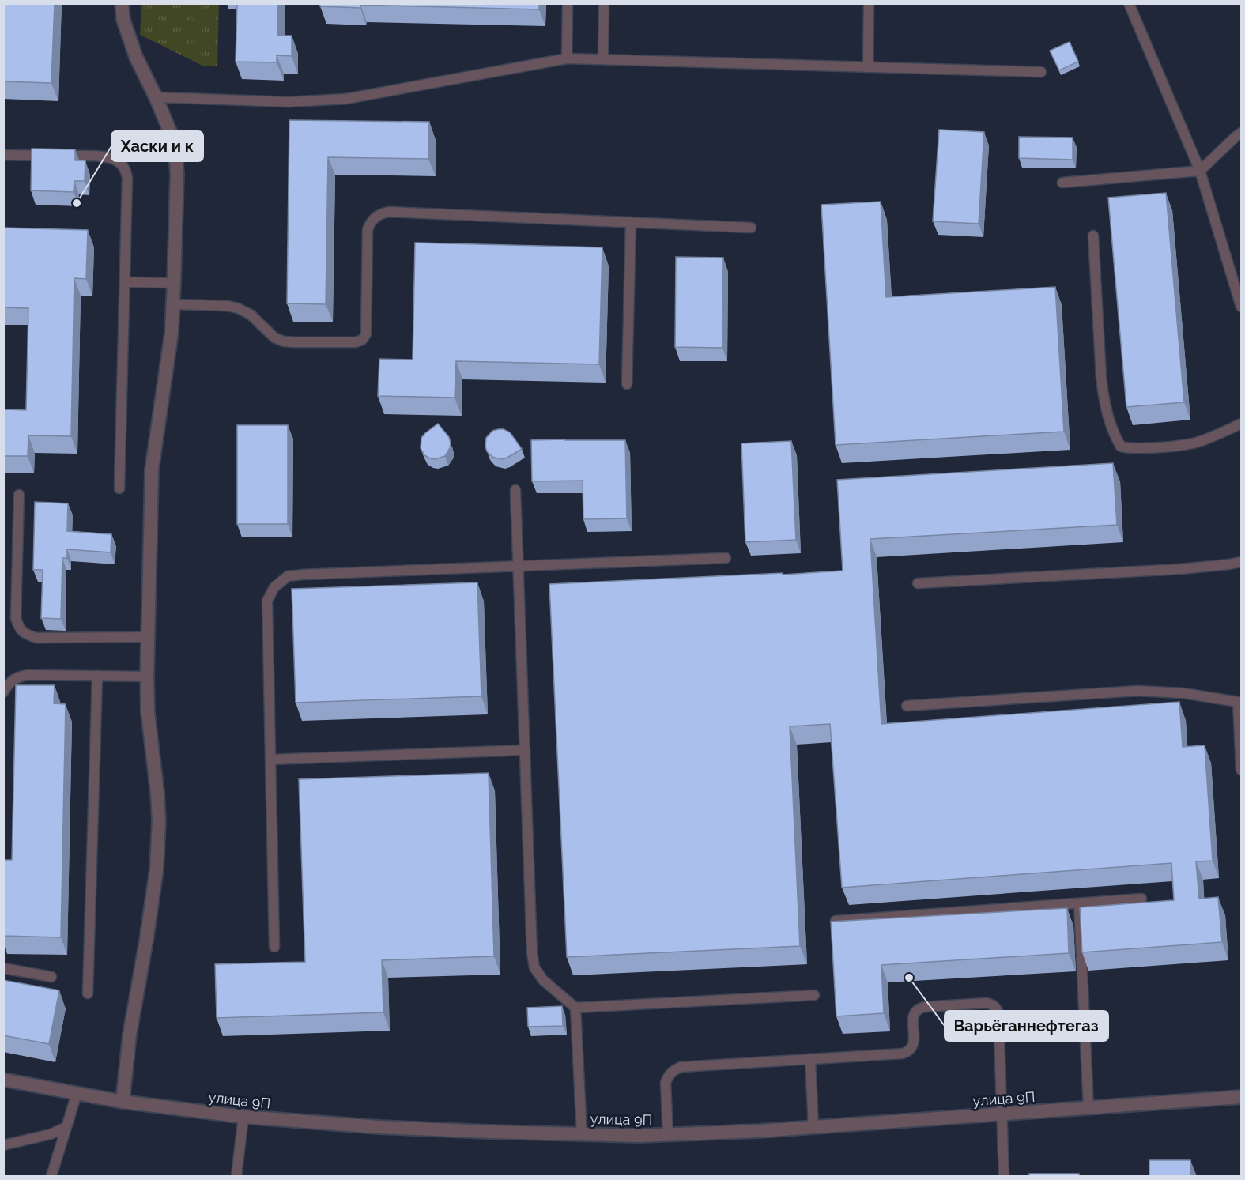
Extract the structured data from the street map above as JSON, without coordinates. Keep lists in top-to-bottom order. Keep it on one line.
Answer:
{"streets":{"street":["улица 9П"]},"places":["Хаски и к","Варьёганнефтегаз"]}
